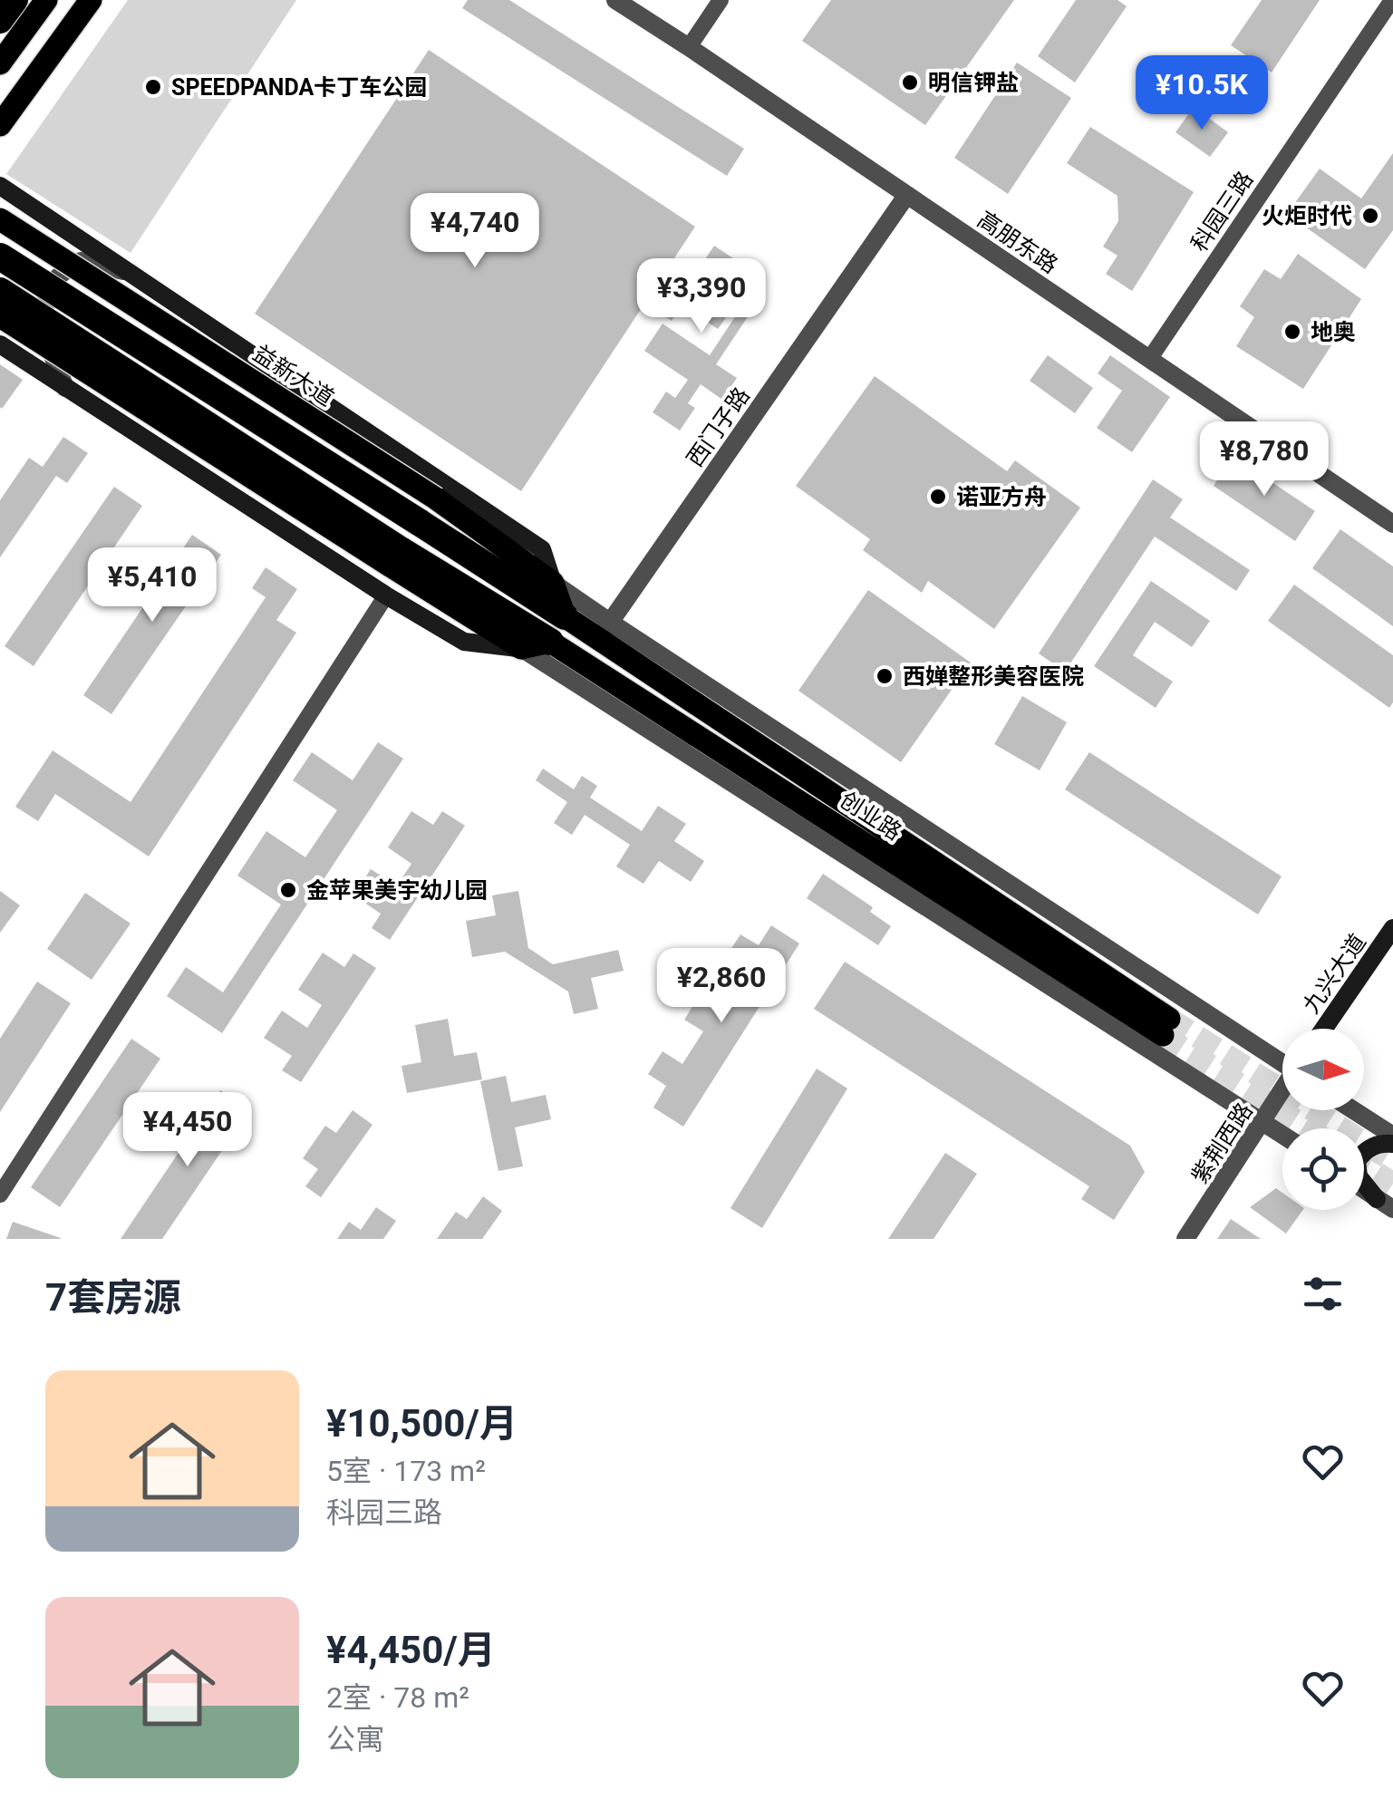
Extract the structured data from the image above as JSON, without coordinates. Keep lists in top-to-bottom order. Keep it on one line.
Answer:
{"streets":{"main road":["益新大道","创业路","九兴大道"],"street":["科园三路","高朋东路","西门子路","紫荆西路"]},"crossings":[["科园三路","高朋东路"],["高朋东路","西门子路"],["西门子路","创业路"]],"places":["明信钾盐","SPEEDPANDA卡丁车公园","火炬时代","地奥","诺亚方舟","西婵整形美容医院","金苹果美宇幼儿园"],"north":"right","page":{"price":["¥10.5K","¥4,740","¥3,390","¥8,780","¥5,410","¥2,860","¥4,450"],"heading":"7套房源","list":[{"name":"¥10,500/月","note":"5室 · 173 m² · 科园三路"},{"name":"¥4,450/月","note":"2室 · 78 m² · 公寓"}]}}
